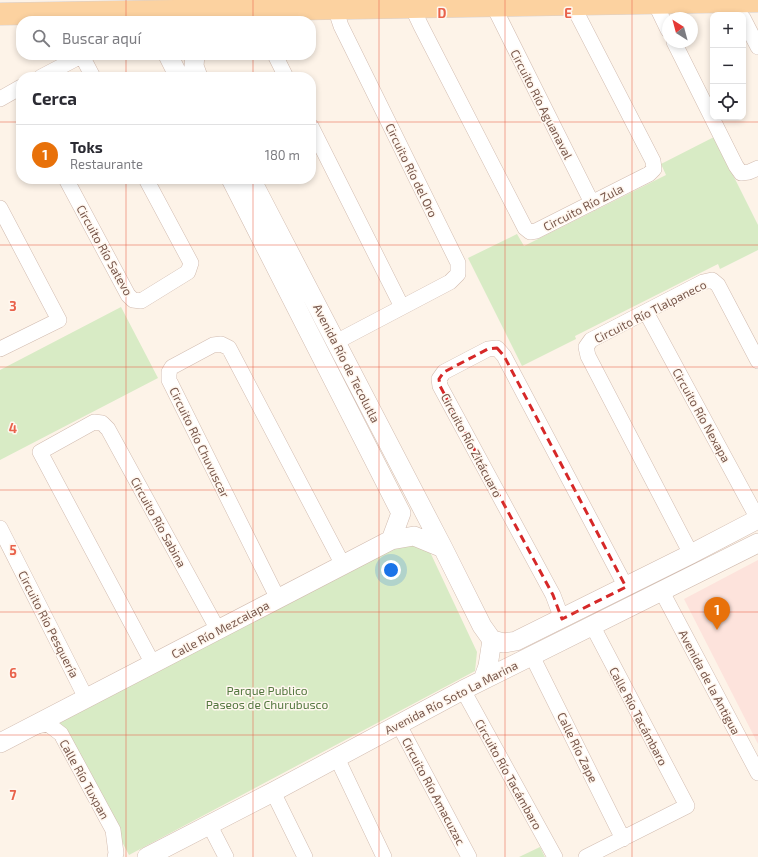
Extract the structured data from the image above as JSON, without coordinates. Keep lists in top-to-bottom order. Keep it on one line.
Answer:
{"streets":{"street":["Circuito Río Aguanaval","Circuito Río del Oro","Circuito Río Zula","Circuito Río Satevo","Circuito Río Tlalpaneco","Avenida Río de Tecolutla","Circuito Río Nexapa","Circuito Río Chuvuscar","Circuito Río Zitácuaro","Circuito Río Sabina","Circuito Río Pesquería","Calle Río Mezcalapa","Avenida de la Antigua","Avenida Río Soto La Marina","Calle Río Tacámbaro","Calle Río Zape","Circuito Río Tacámbaro","Calle Río Tuxpan","Circuito Río Amacuzac"]},"crossings":[["Circuito Río Aguanaval","Circuito Río Zula"],["Circuito Río del Oro","Avenida Río de Tecolutla"],["Circuito Río Tlalpaneco","Circuito Río Nexapa"],["Circuito Río Tlalpaneco","Avenida Río Soto La Marina"],["Avenida Río de Tecolutla","Calle Río Mezcalapa"],["Avenida Río de Tecolutla","Avenida Río Soto La Marina"],["Circuito Río Nexapa","Avenida Río Soto La Marina"],["Circuito Río Chuvuscar","Calle Río Mezcalapa"],["Circuito Río Zitácuaro","Avenida Río Soto La Marina"],["Circuito Río Sabina","Calle Río Mezcalapa"],["Circuito Río Pesquería","Calle Río Mezcalapa"],["Calle Río Mezcalapa","Calle Río Tuxpan"],["Avenida de la Antigua","Avenida Río Soto La Marina"],["Avenida Río Soto La Marina","Calle Río Tacámbaro"],["Avenida Río Soto La Marina","Calle Río Zape"],["Avenida Río Soto La Marina","Circuito Río Tacámbaro"],["Avenida Río Soto La Marina","Circuito Río Amacuzac"],["Calle Río Tacámbaro","Calle Río Zape"]],"parks":["Parque Publico Paseos de Churubusco"],"north":"top left","page":{"map_buttons":["+","−"],"search":"Buscar aquí","heading":"Cerca","list":[{"mark":"1","name":"Toks","note":"Restaurante","value":"180 m"}],"pins":"1"},"grid":{"columns":["D","E"],"rows":["3","4","5","6","7"]}}
